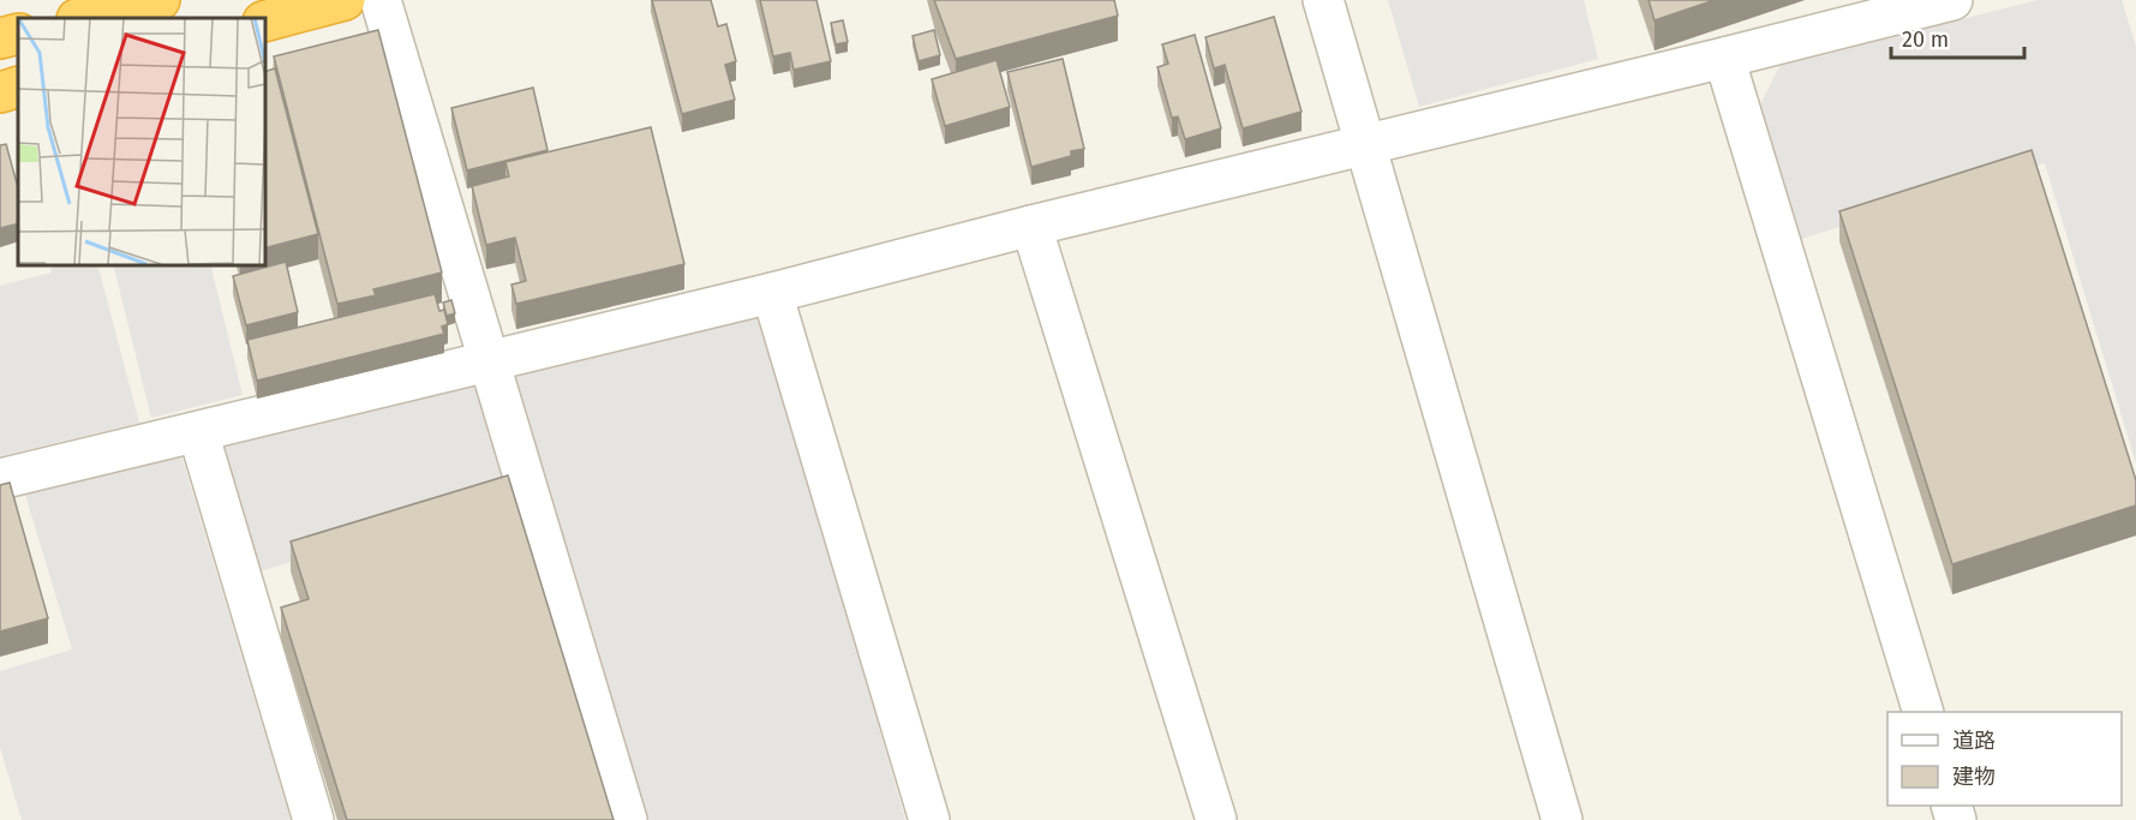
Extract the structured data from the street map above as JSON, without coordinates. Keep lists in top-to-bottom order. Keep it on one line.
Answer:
{"legend":["道路","建物"],"scale_bar":"20 m"}
